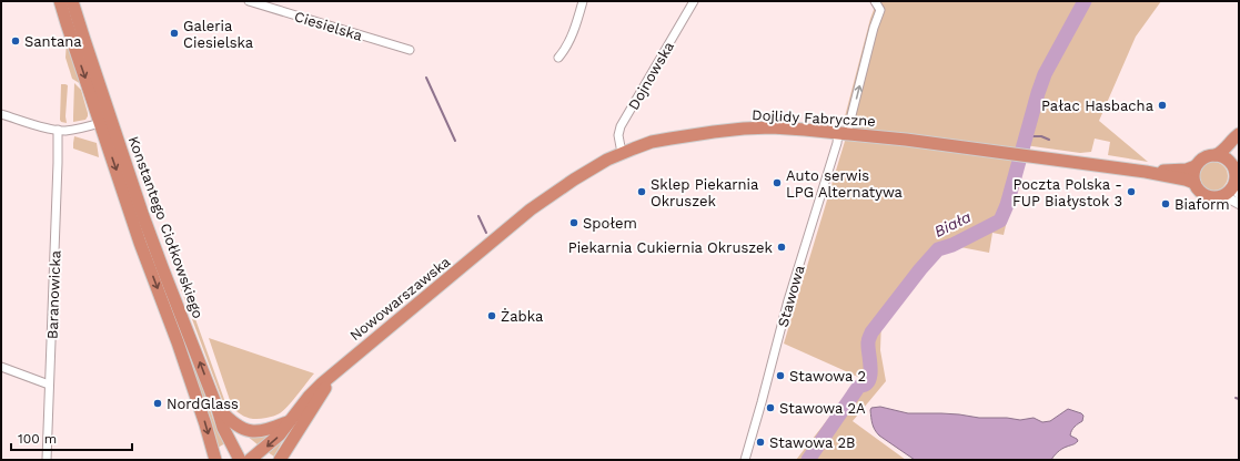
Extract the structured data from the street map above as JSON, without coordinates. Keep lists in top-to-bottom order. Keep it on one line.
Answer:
{"streets":{"highway":["Dojlidy Fabryczne","Konstantego Ciołkowskiego","Nowowarszawska"],"street":["Ciesielska","Dojnowska","Baranowicka","Stawowa"]},"crossings":[["Dojnowska","Dojlidy Fabryczne"],["Dojlidy Fabryczne","Stawowa"],["Dojlidy Fabryczne","Nowowarszawska"]],"water":["Biała"],"places":["Galeria Ciesielska","Santana","Pałac Hasbacha","Auto serwis LPG Alternatywa","Sklep Piekarnia Okruszek","Poczta Polska - FUP Białystok 3","Biaform","Społem","Piekarnia Cukiernia Okruszek","Żabka","Stawowa 2","NordGlass","Stawowa 2A","Stawowa 2B"],"scale_bar":"100 m"}
